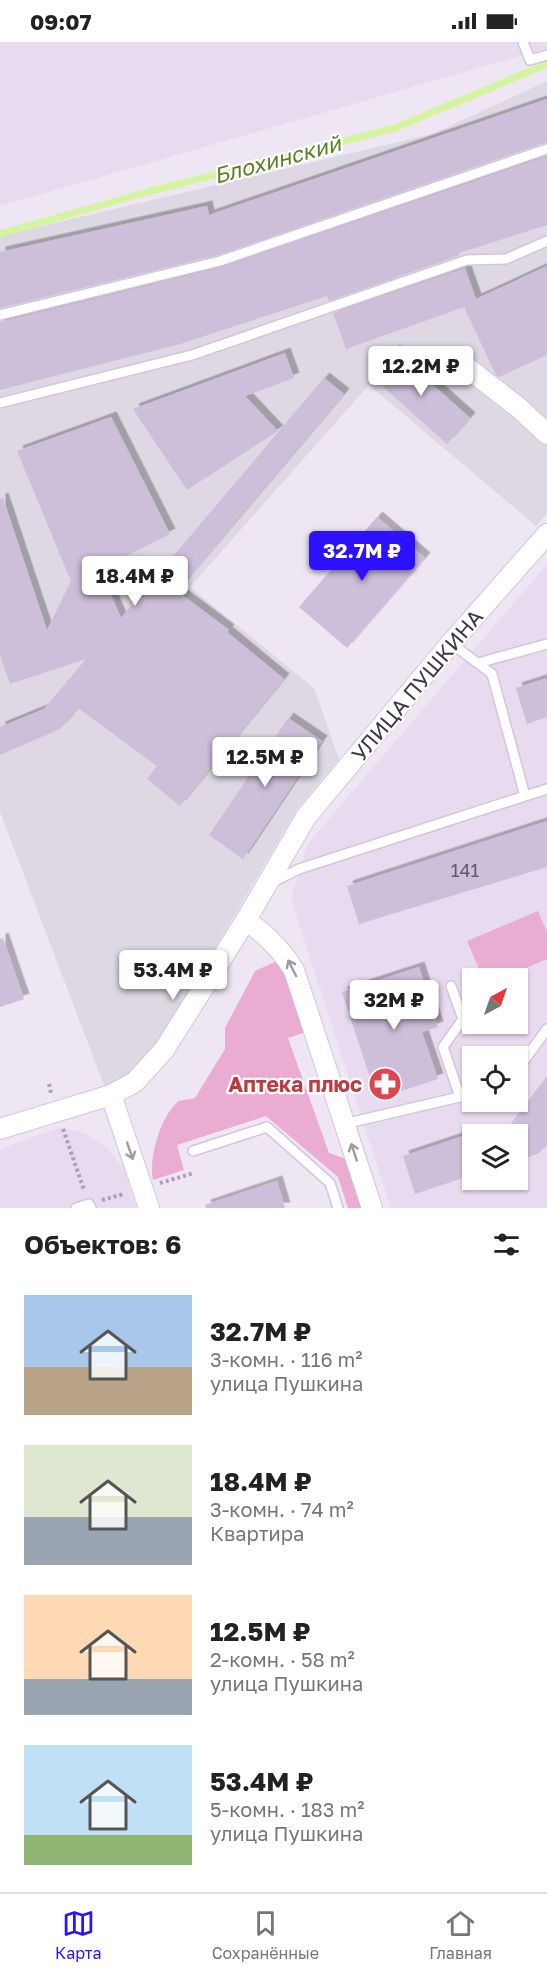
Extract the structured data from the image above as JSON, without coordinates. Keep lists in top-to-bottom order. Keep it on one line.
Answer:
{"streets":{"street":["УЛИЦА ПУШКИНА"]},"water":["Блохинский"],"places":{"pharmacy":["Аптека плюс"]},"house_numbers":["141"],"north":"top right","page":{"status":"09:07","price":["12.2M ₽","32.7M ₽","18.4M ₽","12.5M ₽","53.4M ₽","32M ₽"],"heading":"Объектов: 6","list":[{"name":"32.7M ₽","note":"3-комн. · 116 m² · улица Пушкина"},{"name":"18.4M ₽","note":"3-комн. · 74 m² · Квартира"},{"name":"12.5M ₽","note":"2-комн. · 58 m² · улица Пушкина"},{"name":"53.4M ₽","note":"5-комн. · 183 m² · улица Пушкина"}],"tabs":["Карта","Сохранённые","Главная"]}}
